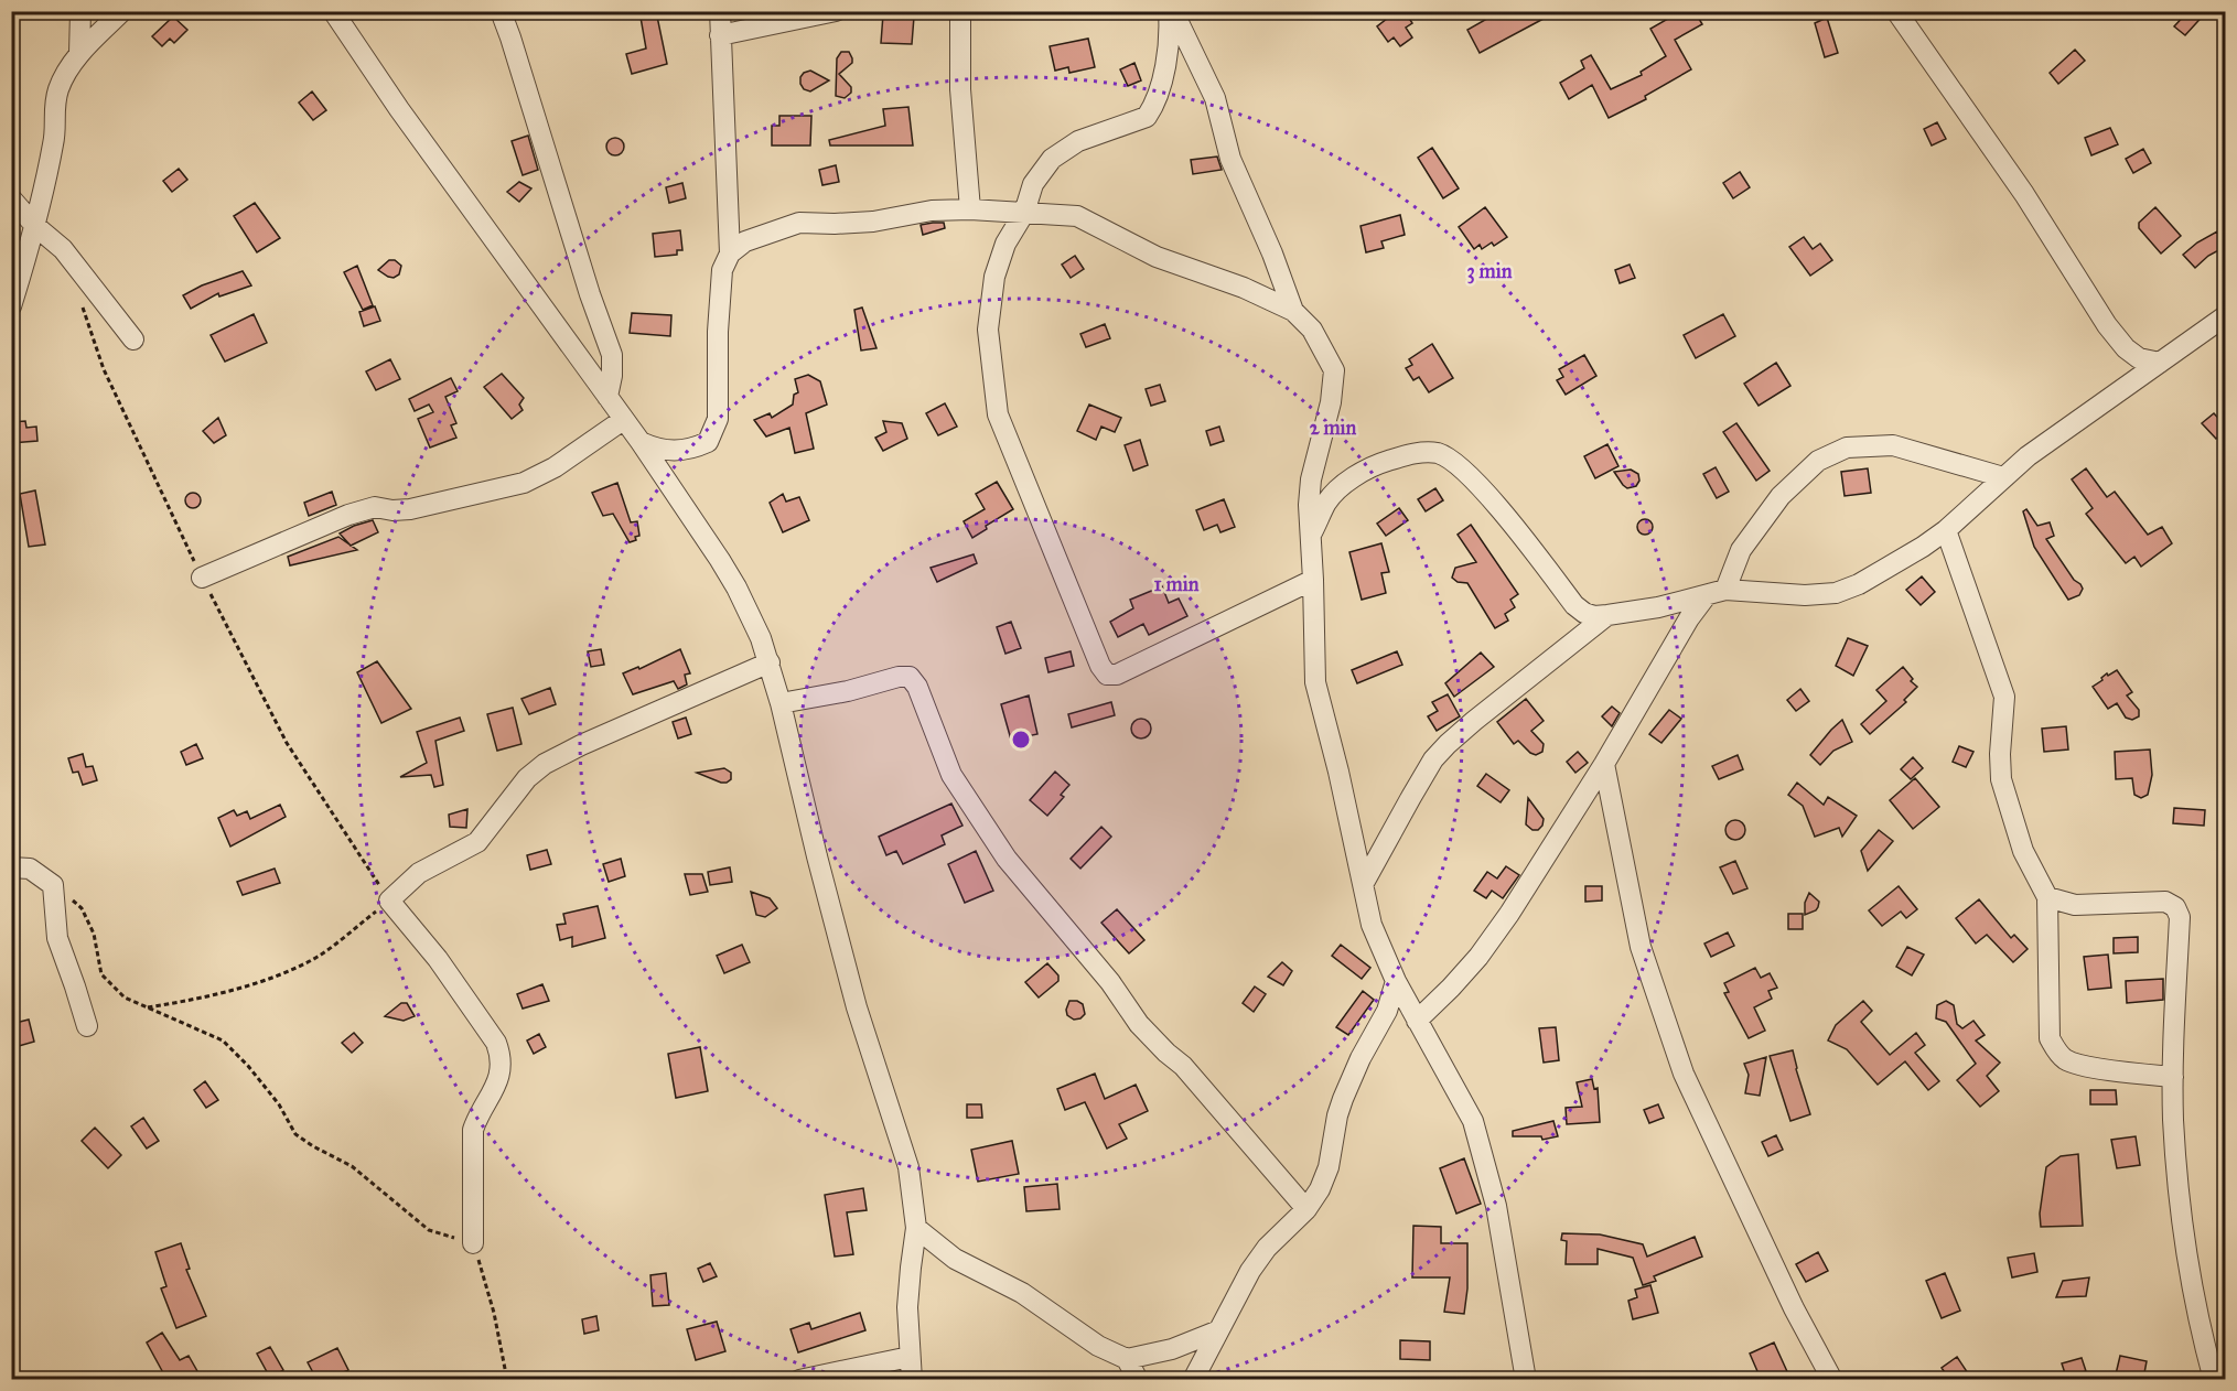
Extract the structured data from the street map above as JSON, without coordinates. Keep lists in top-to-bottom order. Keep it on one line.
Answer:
{"rings":["3 min","2 min","1 min"]}
